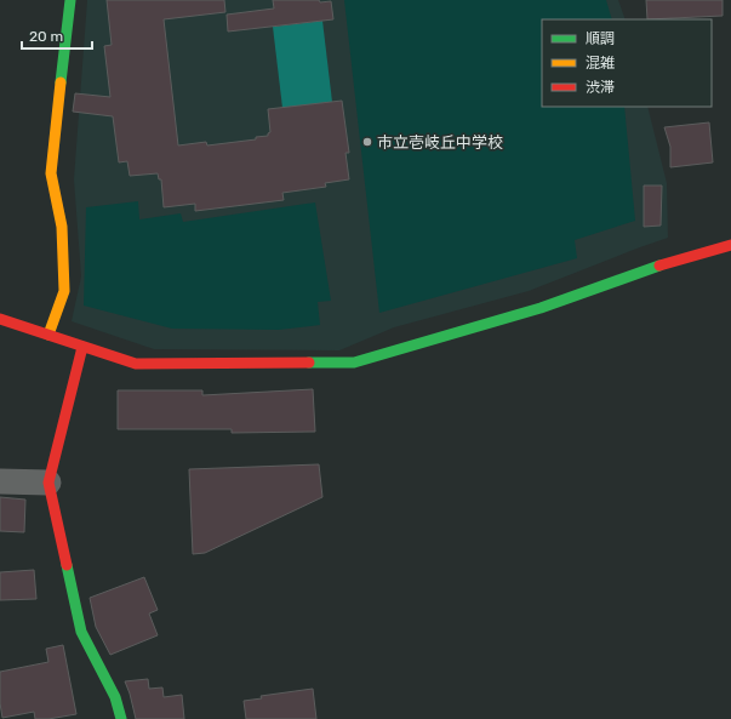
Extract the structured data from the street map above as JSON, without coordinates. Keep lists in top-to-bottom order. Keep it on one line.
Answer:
{"places":["市立壱岐丘中学校"],"legend":["順調","混雑","渋滞"],"scale_bar":"20 m"}
